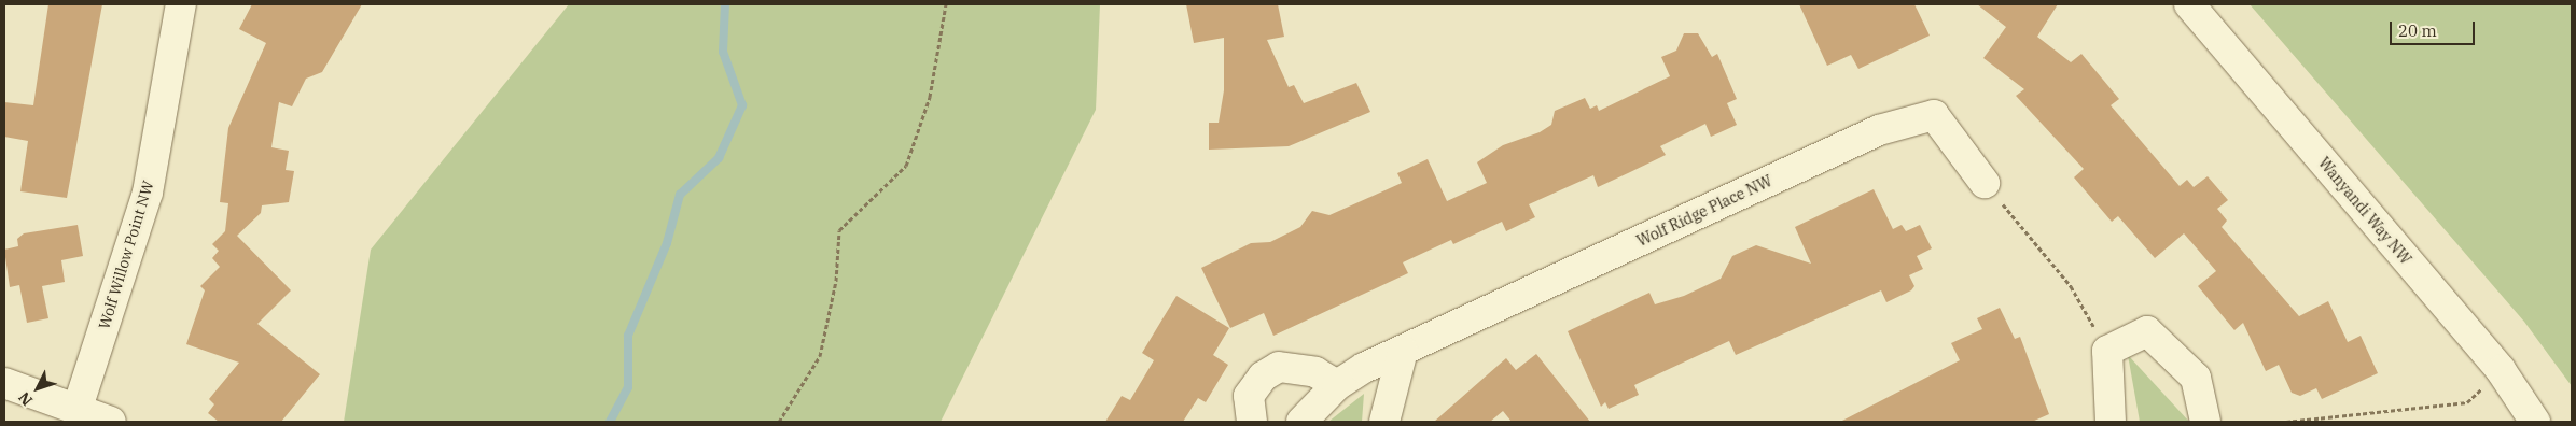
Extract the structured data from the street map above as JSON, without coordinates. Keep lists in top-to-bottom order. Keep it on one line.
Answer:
{"streets":{"street":["Wolf Ridge Place NW","Wanyandi Way NW","Wolf Willow Point NW"]},"scale_bar":"20 m","north":"bottom left"}
